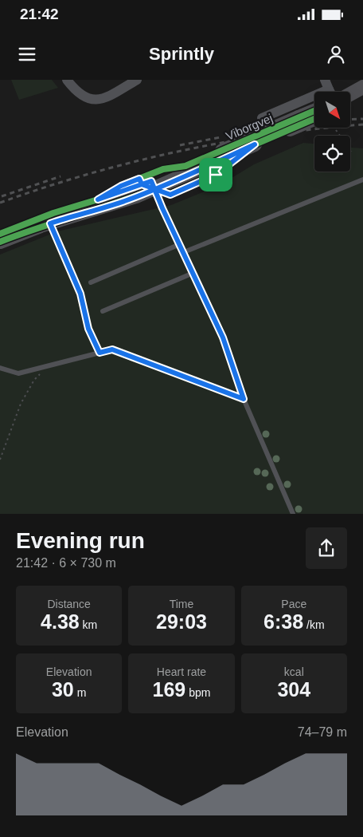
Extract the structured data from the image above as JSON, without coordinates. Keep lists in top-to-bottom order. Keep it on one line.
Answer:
{"streets":{"street":["Viborgvej"]},"north":"bottom right","page":{"status":"21:42","header":"Sprintly","heading":["Evening run","21:42 · 6 × 730 m"],"stats":[["Distance","4.38 km"],["Time","29:03"],["Pace","6:38 /km"],["Elevation","30 m"],["Heart rate","169 bpm"],["kcal","304"]],"chart":["Elevation","74–79 m"]}}
